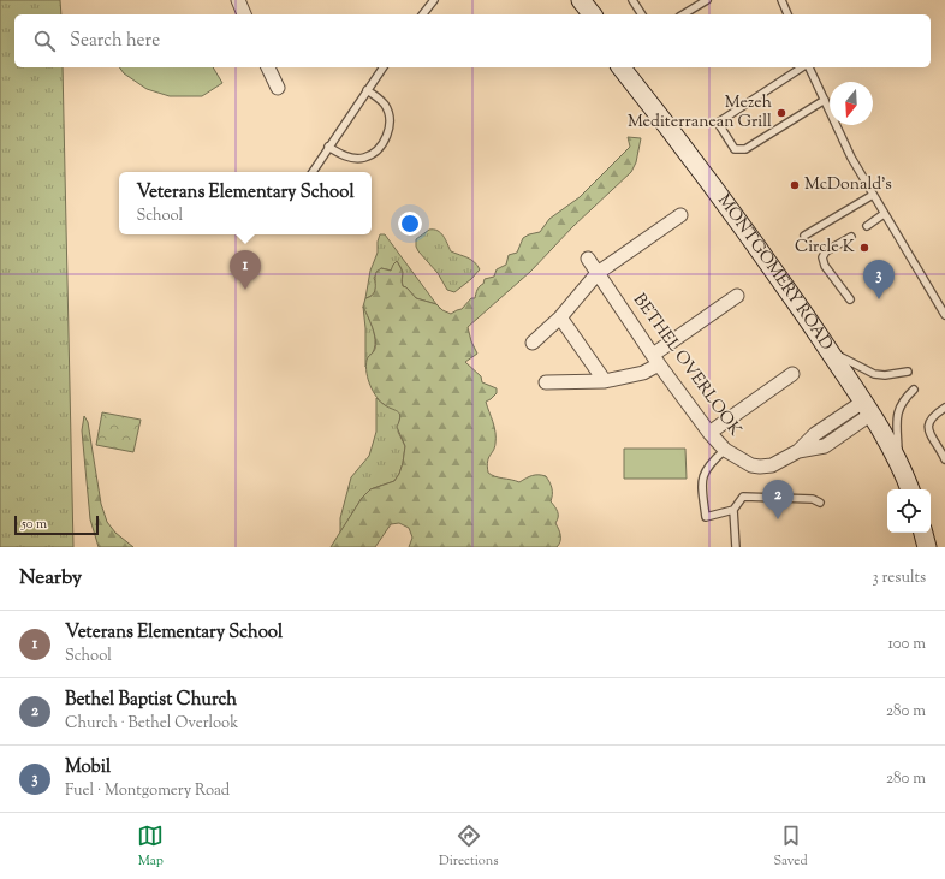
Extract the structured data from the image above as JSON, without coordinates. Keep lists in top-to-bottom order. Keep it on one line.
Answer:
{"streets":{"main road":["MONTGOMERY ROAD"],"street":["BETHEL OVERLOOK"]},"crossings":[["MONTGOMERY ROAD","BETHEL OVERLOOK"]],"places":["Mezeh Mediterranean Grill","McDonald's","Circle K"],"scale_bar":"50 m","north":"bottom","page":{"search":"Search here","popup":["Veterans Elementary School","School"],"pins":["1","3","2"],"scale":"50 m","heading":["Nearby","3 results"],"list":[{"mark":"1","name":"Veterans Elementary School","note":"School","value":"100 m"},{"mark":"2","name":"Bethel Baptist Church","note":"Church · Bethel Overlook","value":"280 m"},{"mark":"3","name":"Mobil","note":"Fuel · Montgomery Road","value":"280 m"}],"nav":["Map","Directions","Saved"]}}
